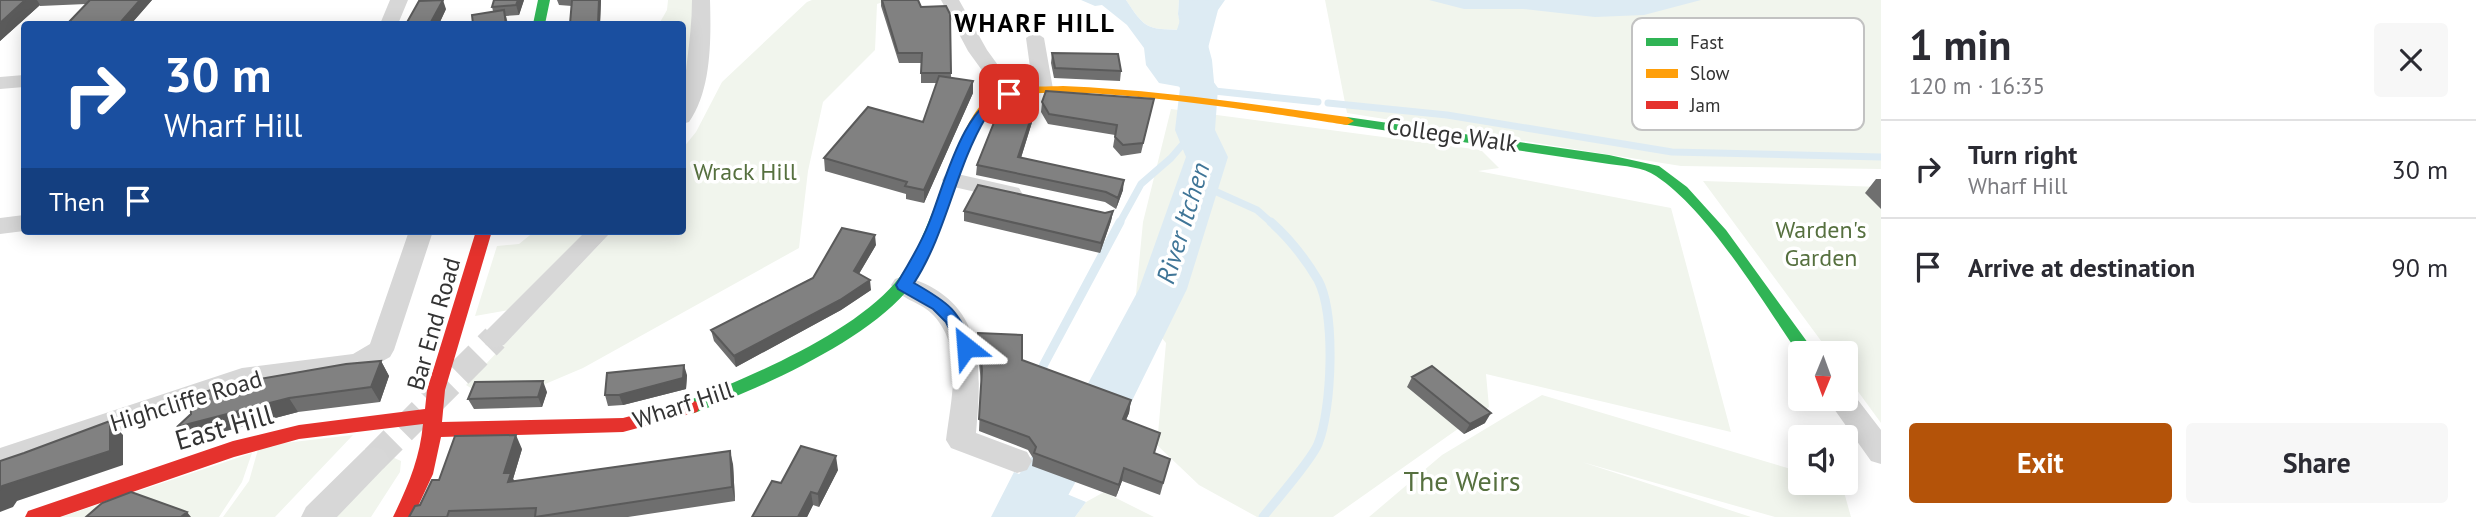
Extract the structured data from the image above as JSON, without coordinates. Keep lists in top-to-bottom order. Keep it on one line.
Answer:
{"streets":{"street":["College Walk","Bar End Road","Highcliffe Road","Wharf Hill","East Hill"]},"crossings":[["College Walk","Wharf Hill"],["Bar End Road","Wharf Hill"],["Bar End Road","East Hill"],["Wharf Hill","East Hill"]],"districts":["WHARF HILL"],"water":["River Itchen"],"parks":["Wrack Hill","Warden's Garden","The Weirs"],"legend":["Fast","Slow","Jam"],"north":"bottom","page":{"heading":["1 min","120 m · 16:35"],"turn":["30 m","Wharf Hill"],"list":[{"name":"Turn right","note":"Wharf Hill","value":"30 m"},{"name":"Arrive at destination","value":"90 m"}],"then":"Then","buttons":["Exit","Share"]}}
